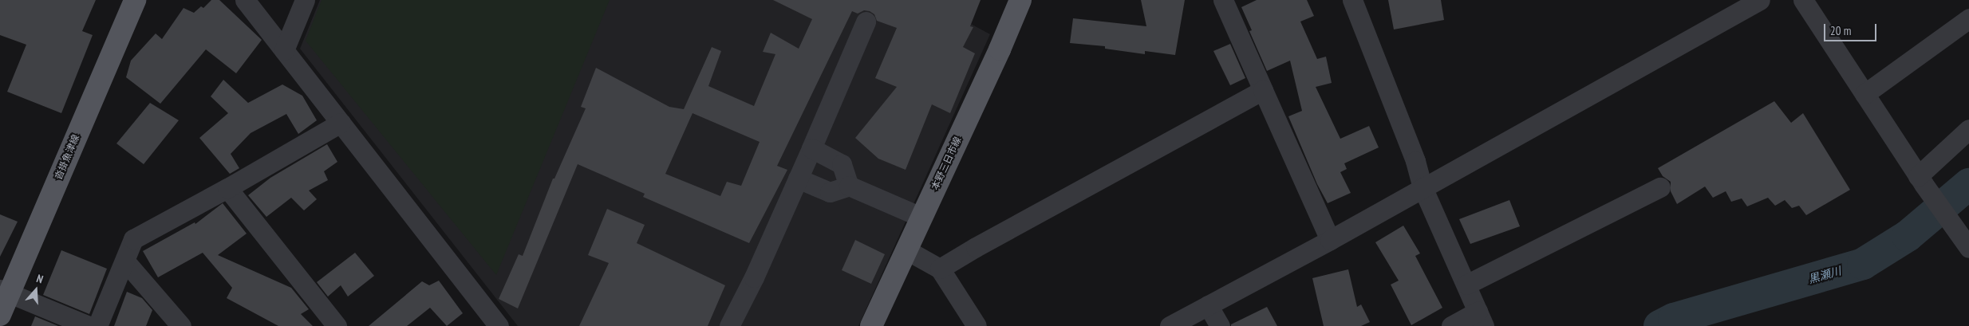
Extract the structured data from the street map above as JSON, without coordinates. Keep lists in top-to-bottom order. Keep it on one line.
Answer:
{"streets":{"main road":["沓掛魚津線","本野三日市線"]},"water":["黒瀬川"],"scale_bar":"20 m","north":"top"}
